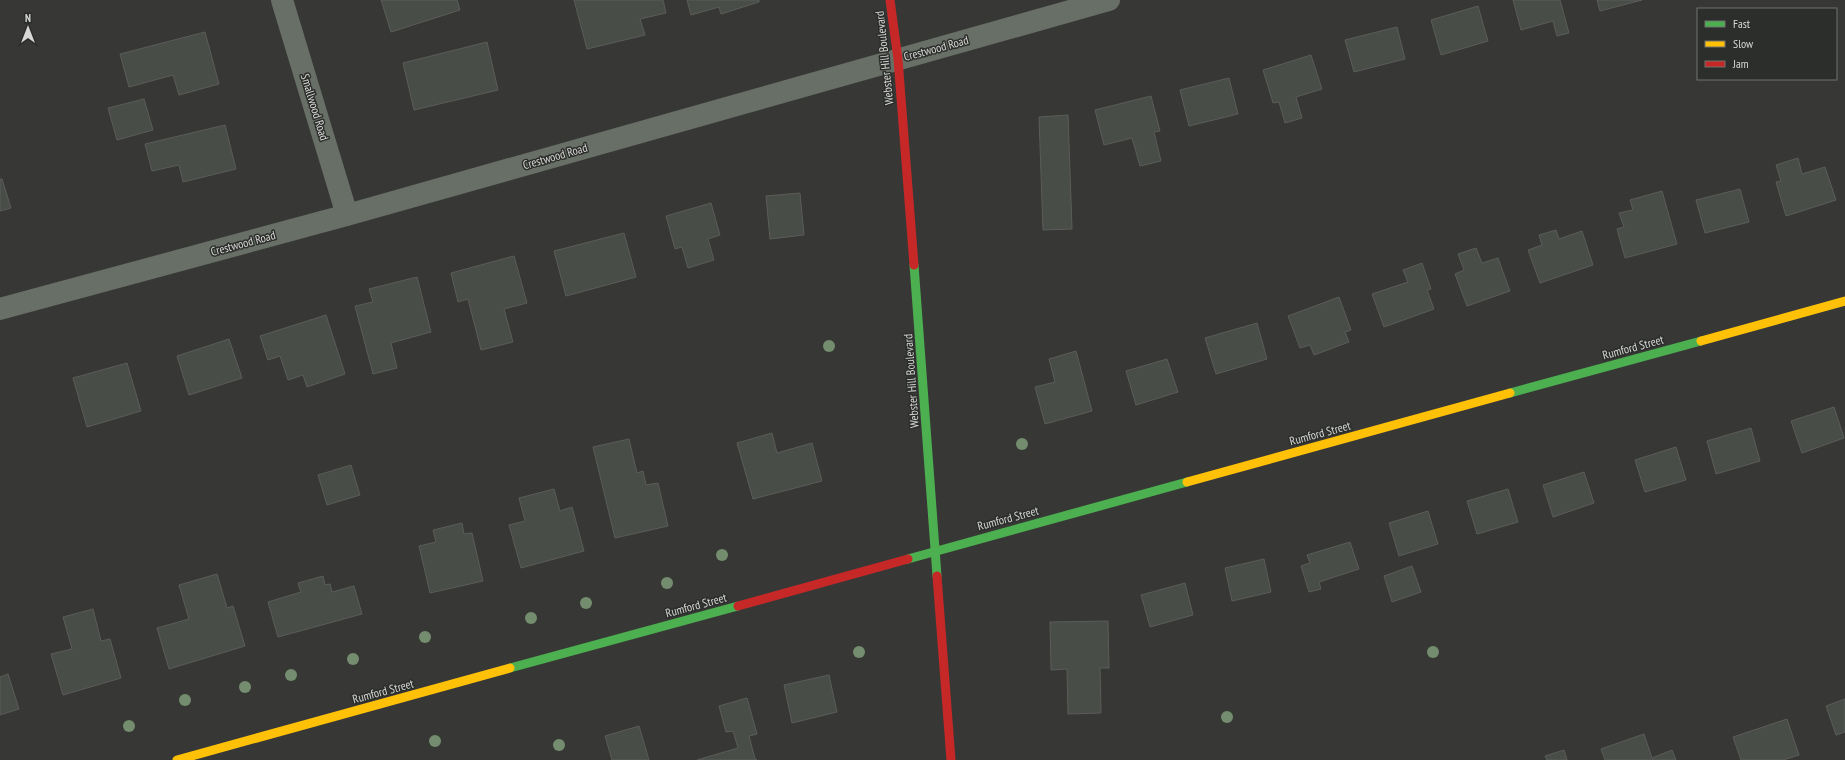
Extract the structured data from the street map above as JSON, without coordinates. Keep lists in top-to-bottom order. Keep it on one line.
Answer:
{"streets":{"street":["Crestwood Road","Webster Hill Boulevard","Smallwood Road","Rumford Street"]},"crossings":[["Crestwood Road","Webster Hill Boulevard"],["Crestwood Road","Smallwood Road"],["Webster Hill Boulevard","Rumford Street"]],"legend":["Fast","Slow","Jam"],"north":"top"}
